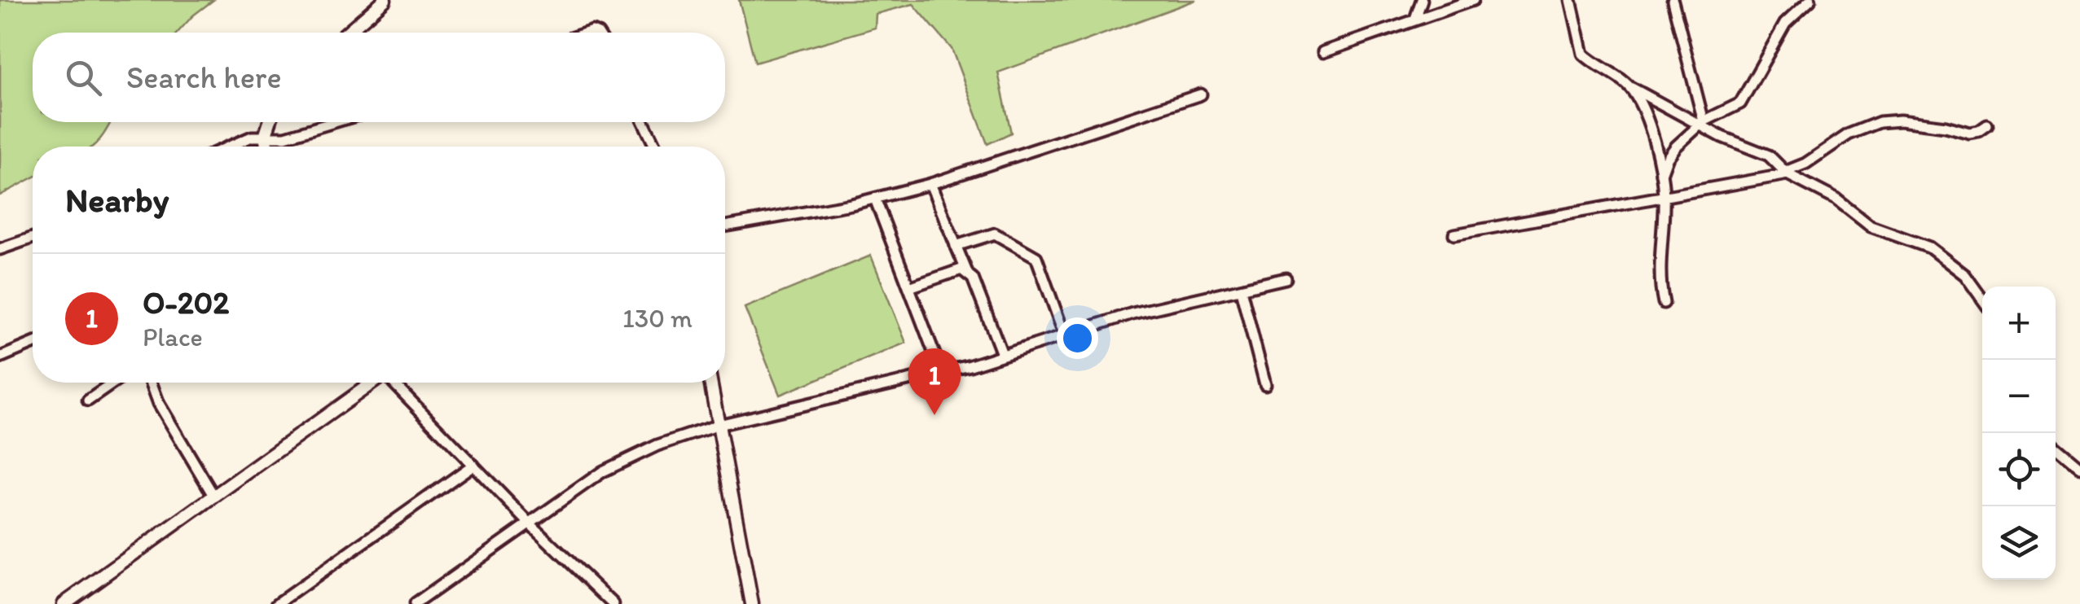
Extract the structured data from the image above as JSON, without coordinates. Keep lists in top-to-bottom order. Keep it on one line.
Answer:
{"page":{"search":"Search here","heading":"Nearby","list":[{"mark":"1","name":"O-202","note":"Place","value":"130 m"}],"map_buttons":["+","−"],"pins":"1"}}
